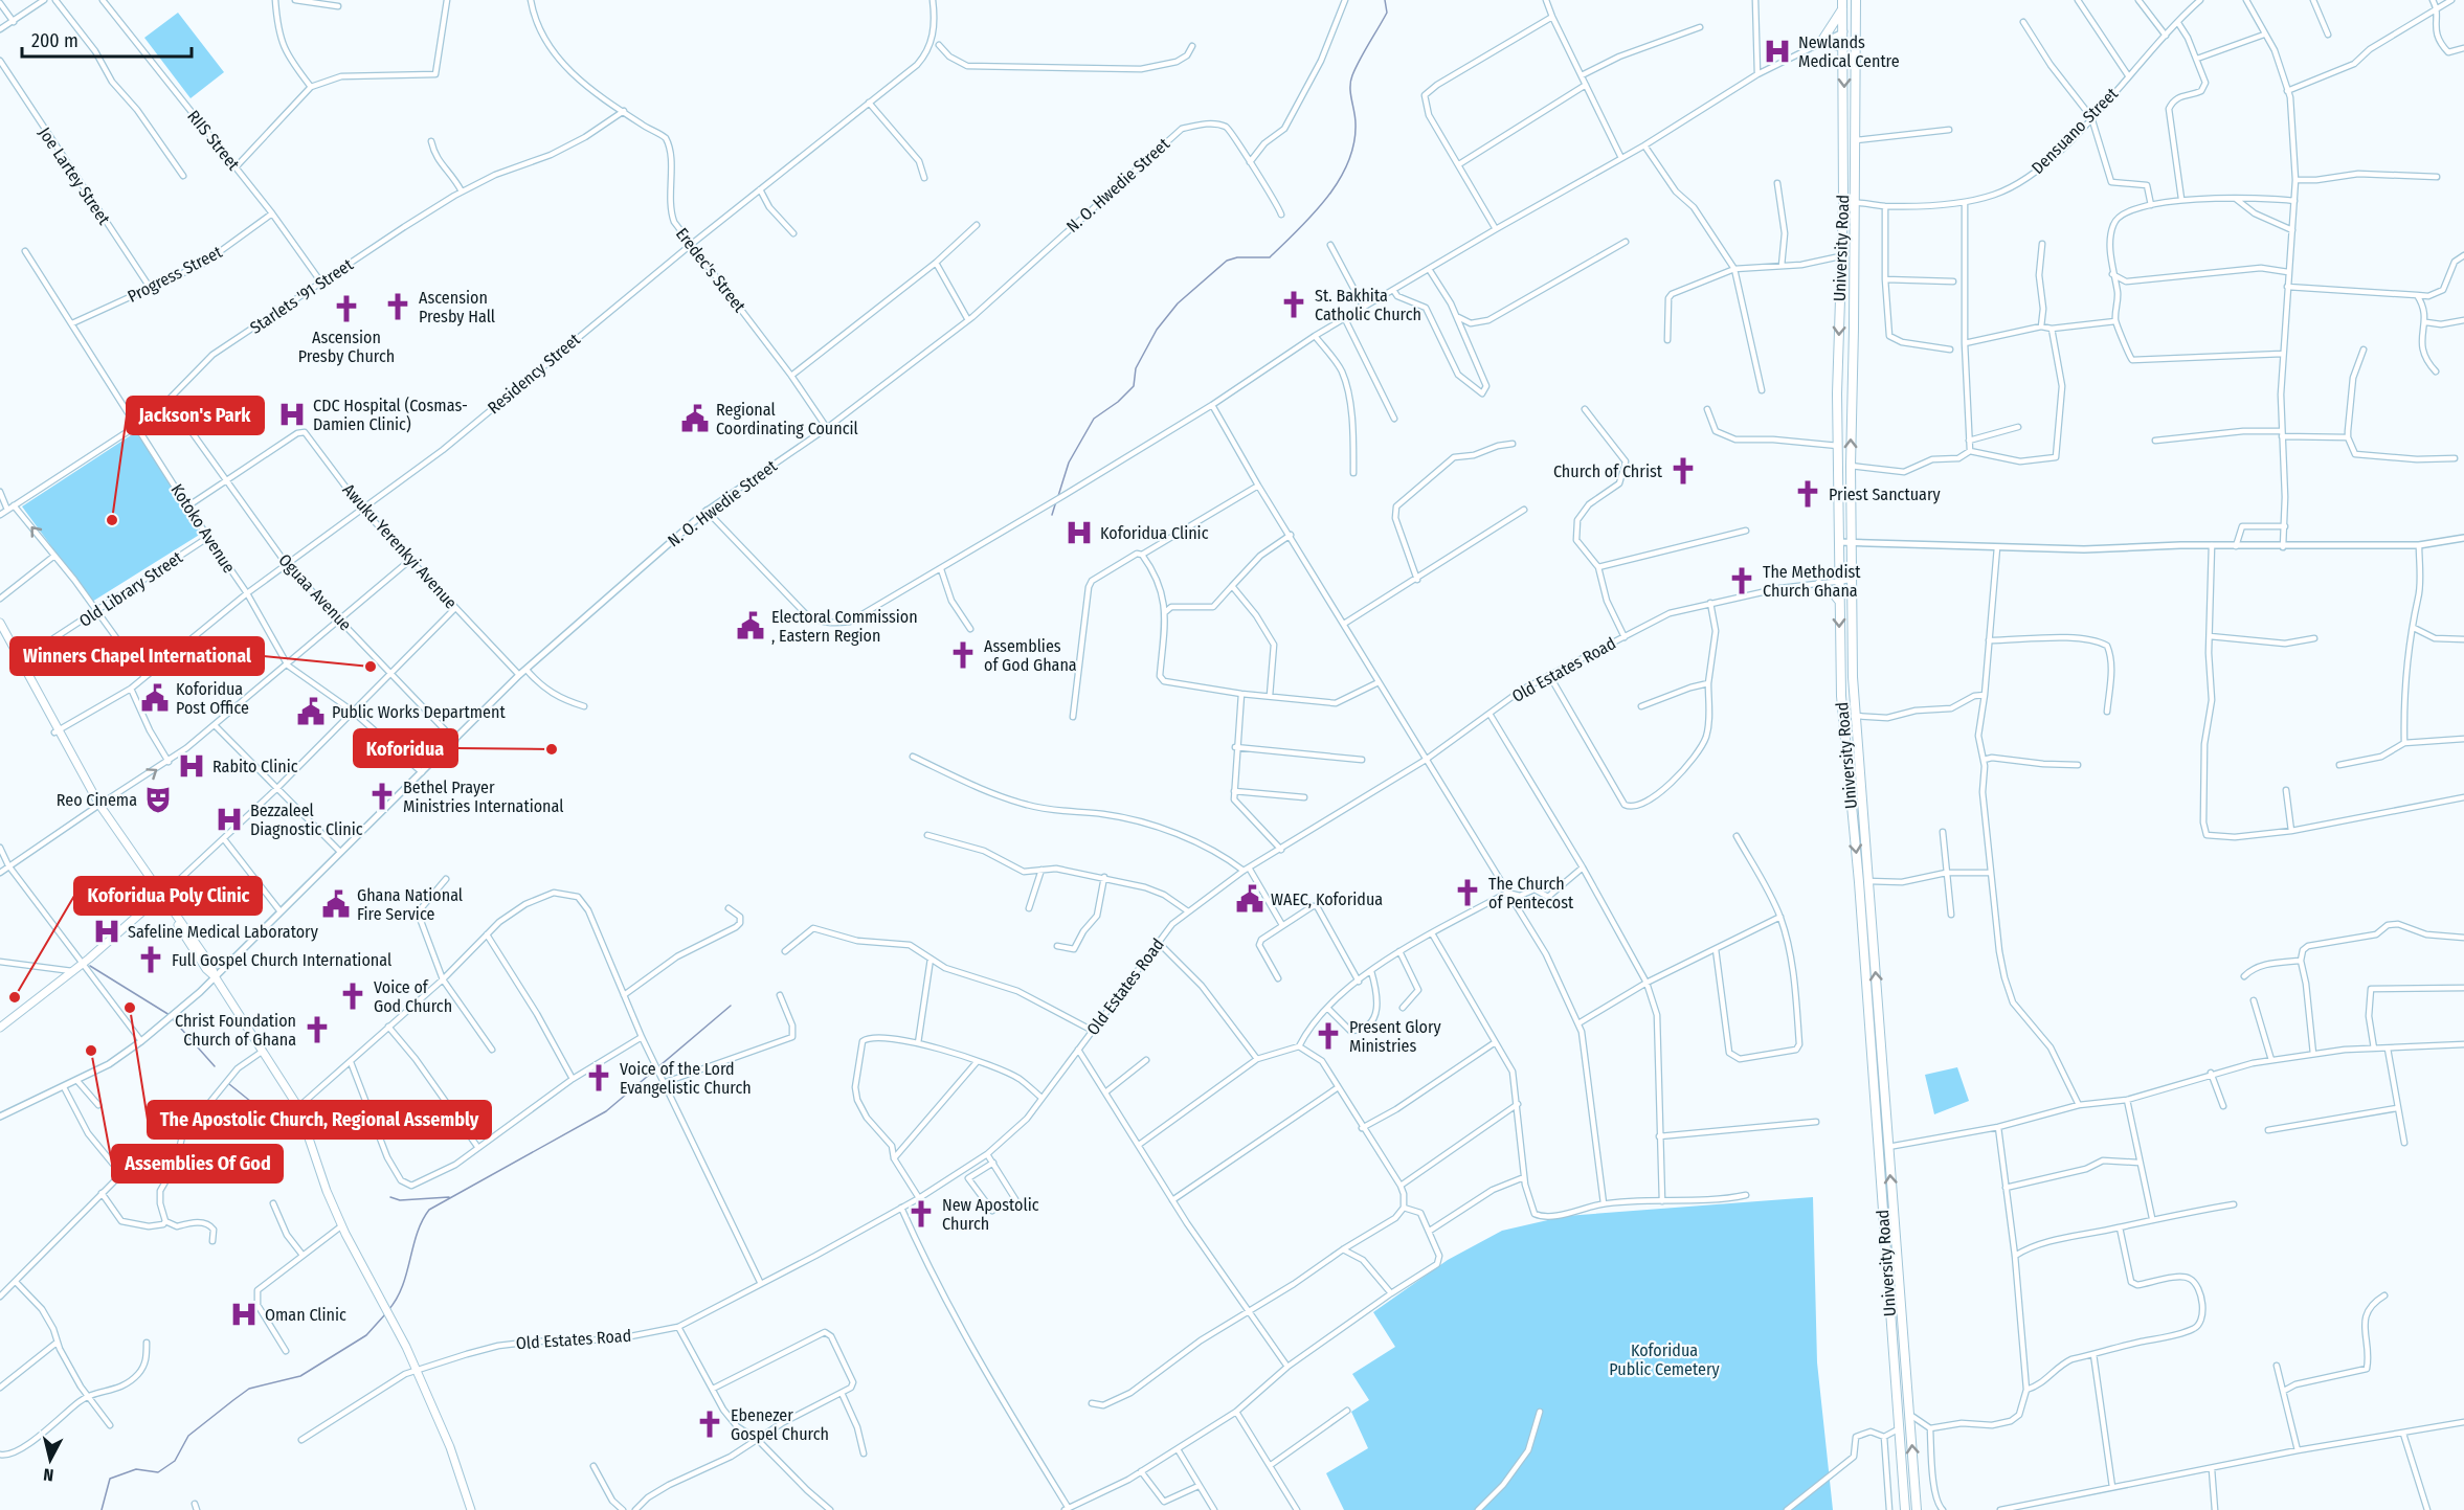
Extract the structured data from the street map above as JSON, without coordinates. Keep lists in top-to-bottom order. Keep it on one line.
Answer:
{"streets":{"highway":["University Road"],"street":["Densuano Street","RIIS Street","Joe Lartey Street","N. O. Hwedie Street","Eredec's Street","Progress Street","Starlets '91 Street","Residency Street","Kotoko Avenue","Awuku Yerenkyi Avenue","Old Library Street","Oguaa Avenue","Old Estates Road"]},"crossings":[["Densuano Street","University Road"],["RIIS Street","Progress Street"],["RIIS Street","Starlets '91 Street"],["Joe Lartey Street","Progress Street"],["N. O. Hwedie Street","Eredec's Street"],["N. O. Hwedie Street","Kotoko Avenue"],["N. O. Hwedie Street","Awuku Yerenkyi Avenue"],["N. O. Hwedie Street","Oguaa Avenue"],["University Road","Old Estates Road"],["Eredec's Street","Starlets '91 Street"],["Eredec's Street","Residency Street"],["Progress Street","Kotoko Avenue"],["Starlets '91 Street","Kotoko Avenue"],["Starlets '91 Street","Oguaa Avenue"],["Residency Street","Kotoko Avenue"],["Residency Street","Awuku Yerenkyi Avenue"],["Residency Street","Oguaa Avenue"],["Kotoko Avenue","Awuku Yerenkyi Avenue"],["Kotoko Avenue","Old Library Street"],["Awuku Yerenkyi Avenue","Oguaa Avenue"]],"parks":["Koforidua Public Cemetery"],"places":{"hospital":["Newlands Medical Centre","CDC Hospital (Cosmas- Damien Clinic)","Koforidua Clinic","Rabito Clinic","Bezzaleel Diagnostic Clinic","Safeline Medical Laboratory","Oman Clinic"],"church":["St. Bakhita Catholic Church","Ascension Presby Hall","Ascension Presby Church","Church of Christ","Priest Sanctuary","The Methodist Church Ghana","Assemblies of God Ghana","Bethel Prayer Ministries International","The Church of Pentecost","Full Gospel Church International","Voice of God Church","Christ Foundation Church of Ghana","Present Glory Ministries","Voice of the Lord Evangelistic Church","New Apostolic Church","Ebenezer Gospel Church"],"public building":["Regional Coordinating Council","Electoral Commission , Eastern Region","Koforidua Post Office","Public Works Department","WAEC, Koforidua","Ghana National Fire Service"],"other":["Jackson's Park","Winners Chapel International","Koforidua","Koforidua Poly Clinic","The Apostolic Church, Regional Assembly","Assemblies Of God"],"theatre":["Reo Cinema"]},"scale_bar":"200 m","north":"bottom"}
